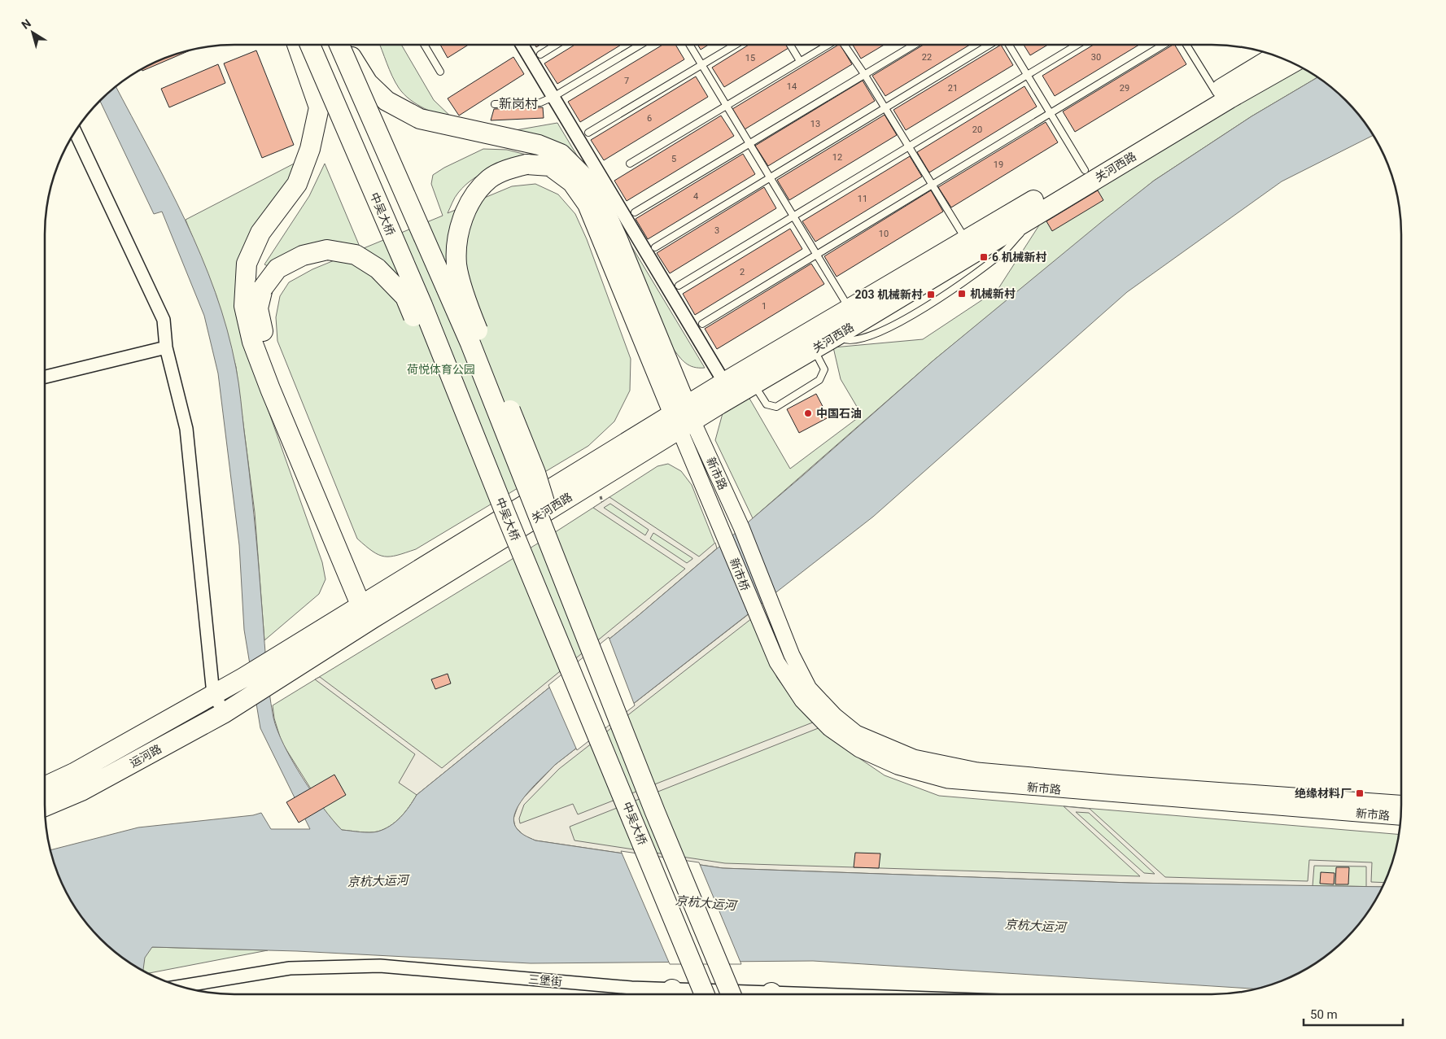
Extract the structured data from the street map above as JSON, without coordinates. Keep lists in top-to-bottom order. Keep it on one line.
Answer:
{"streets":{"main road":["关河西路","中吴大桥","运河路"],"street":["新市路","新市桥","三堡街"]},"crossings":[["关河西路","新市路"],["关河西路","运河路"],["新市路","新市桥"]],"districts":["新岗村"],"water":["京杭大运河"],"parks":["荷悦体育公园"],"places":{"transit":["6 机械新村","机械新村","203 机械新村","绝缘材料厂"],"other":["中国石油"]},"house_numbers":["22","30","15","7","14","21","29","6","13","20","12","5","19","4","11","3","10","2","1"],"scale_bar":"50 m","north":"top left"}
